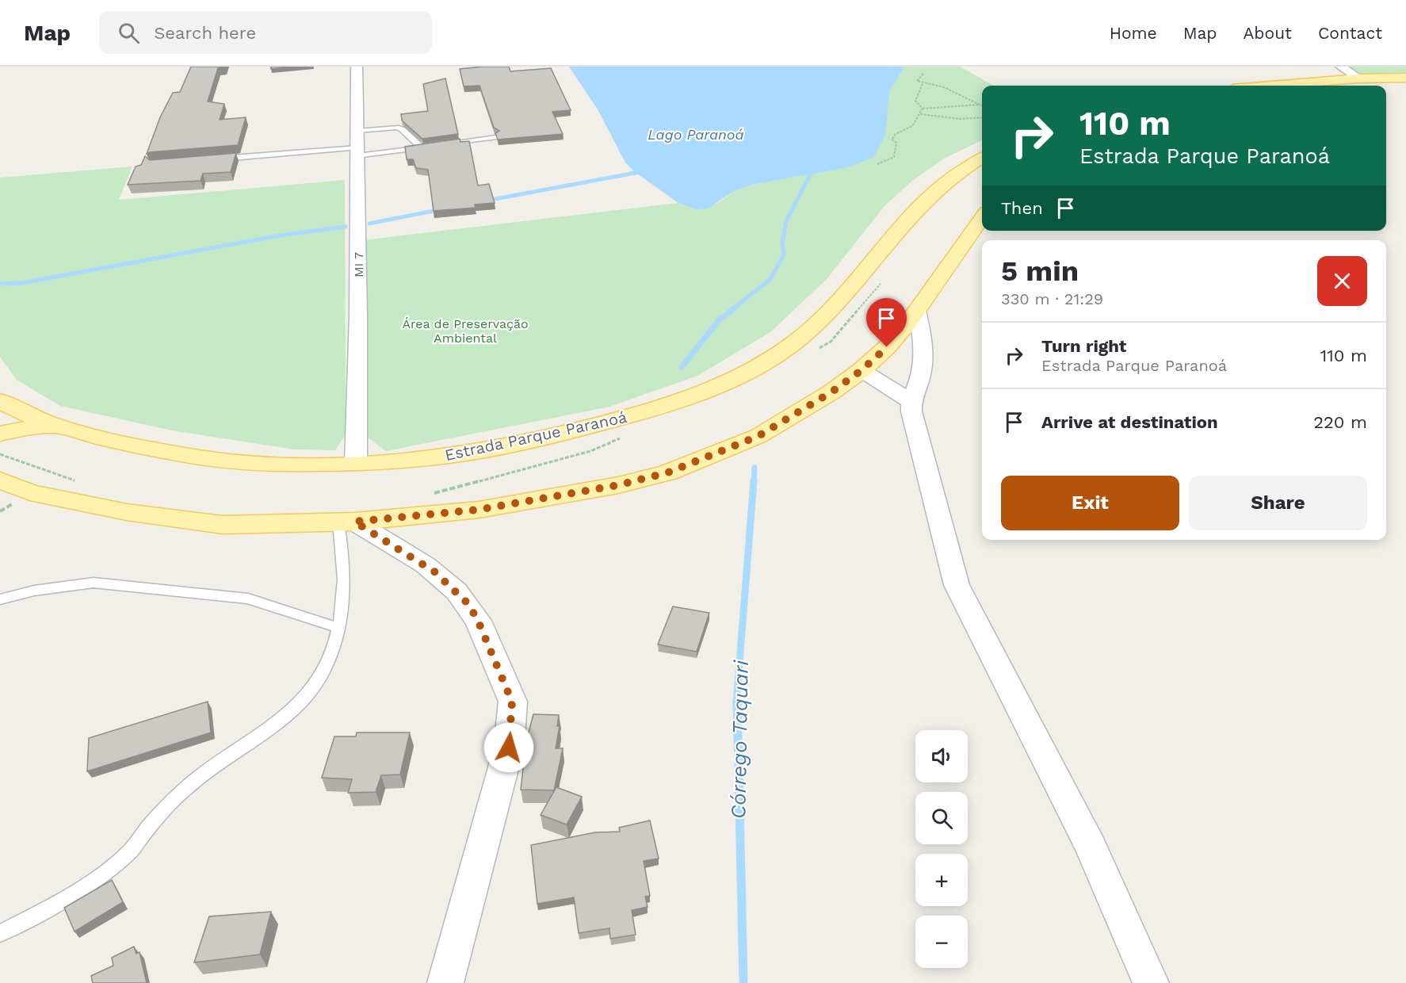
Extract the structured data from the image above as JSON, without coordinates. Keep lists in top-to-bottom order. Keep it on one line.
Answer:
{"streets":{"main road":["Estrada Parque Paranoá"],"street":["MI 7"]},"crossings":[["MI 7","Estrada Parque Paranoá"]],"water":["Lago Paranoá","Córrego Taquari"],"parks":["Área de Preservação Ambiental"],"page":{"header":"Map","search":"Search here","nav":["Home","Map","About","Contact"],"turn":["110 m","Estrada Parque Paranoá"],"then":"Then","heading":["5 min","330 m · 21:29"],"list":[{"name":"Turn right","note":"Estrada Parque Paranoá","value":"110 m"},{"name":"Arrive at destination","value":"220 m"}],"buttons":["Exit","Share"],"map_buttons":["+","−"]}}
